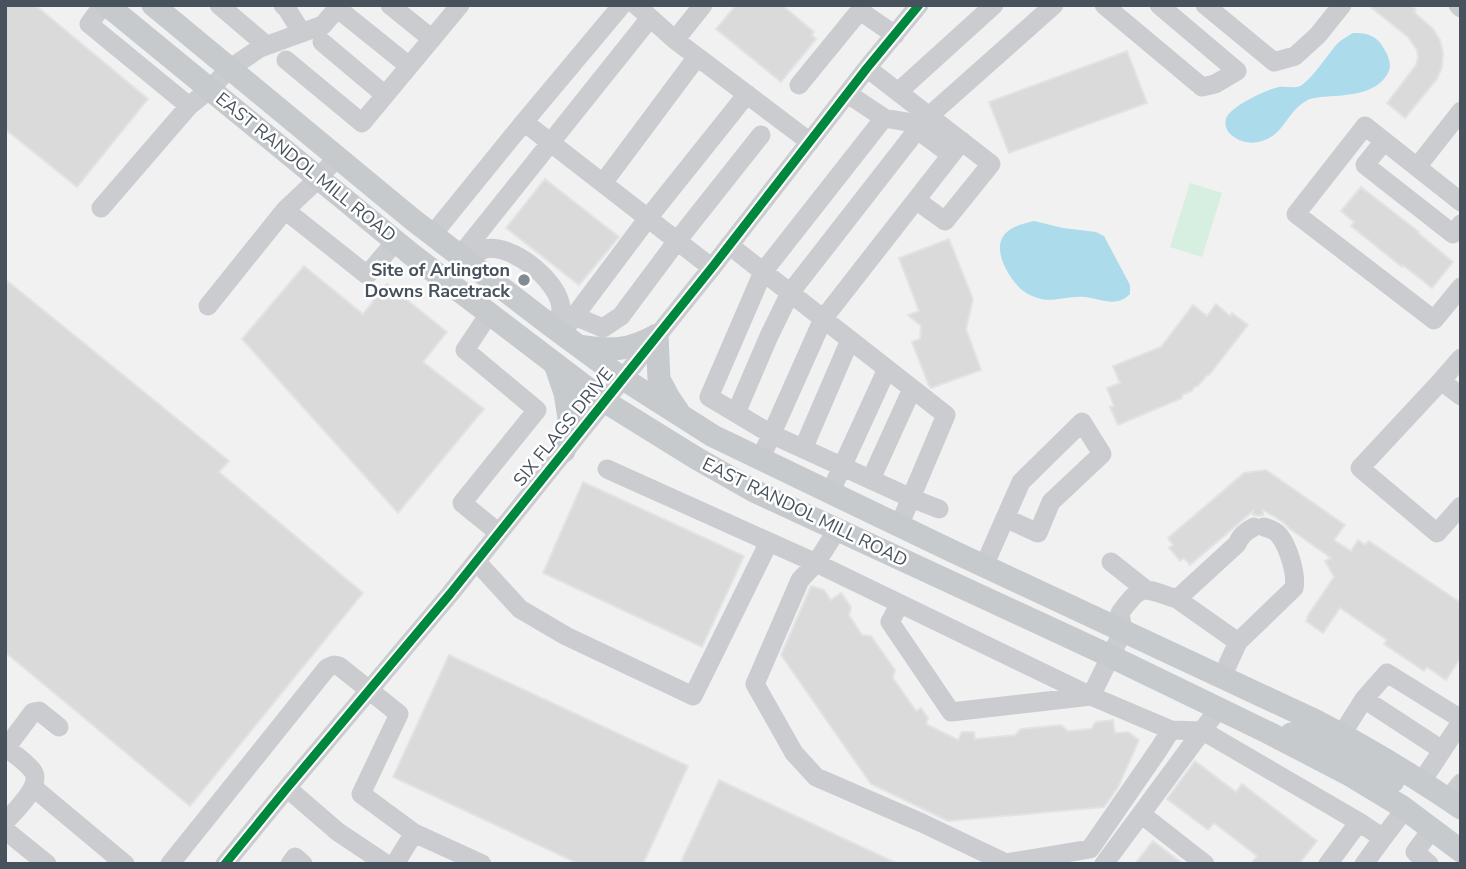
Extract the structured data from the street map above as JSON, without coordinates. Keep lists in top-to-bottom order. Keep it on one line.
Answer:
{"streets":{"main road":["EAST RANDOL MILL ROAD"],"street":["SIX FLAGS DRIVE"]},"crossings":[["EAST RANDOL MILL ROAD","SIX FLAGS DRIVE"]],"places":["Site of Arlington Downs Racetrack"]}
